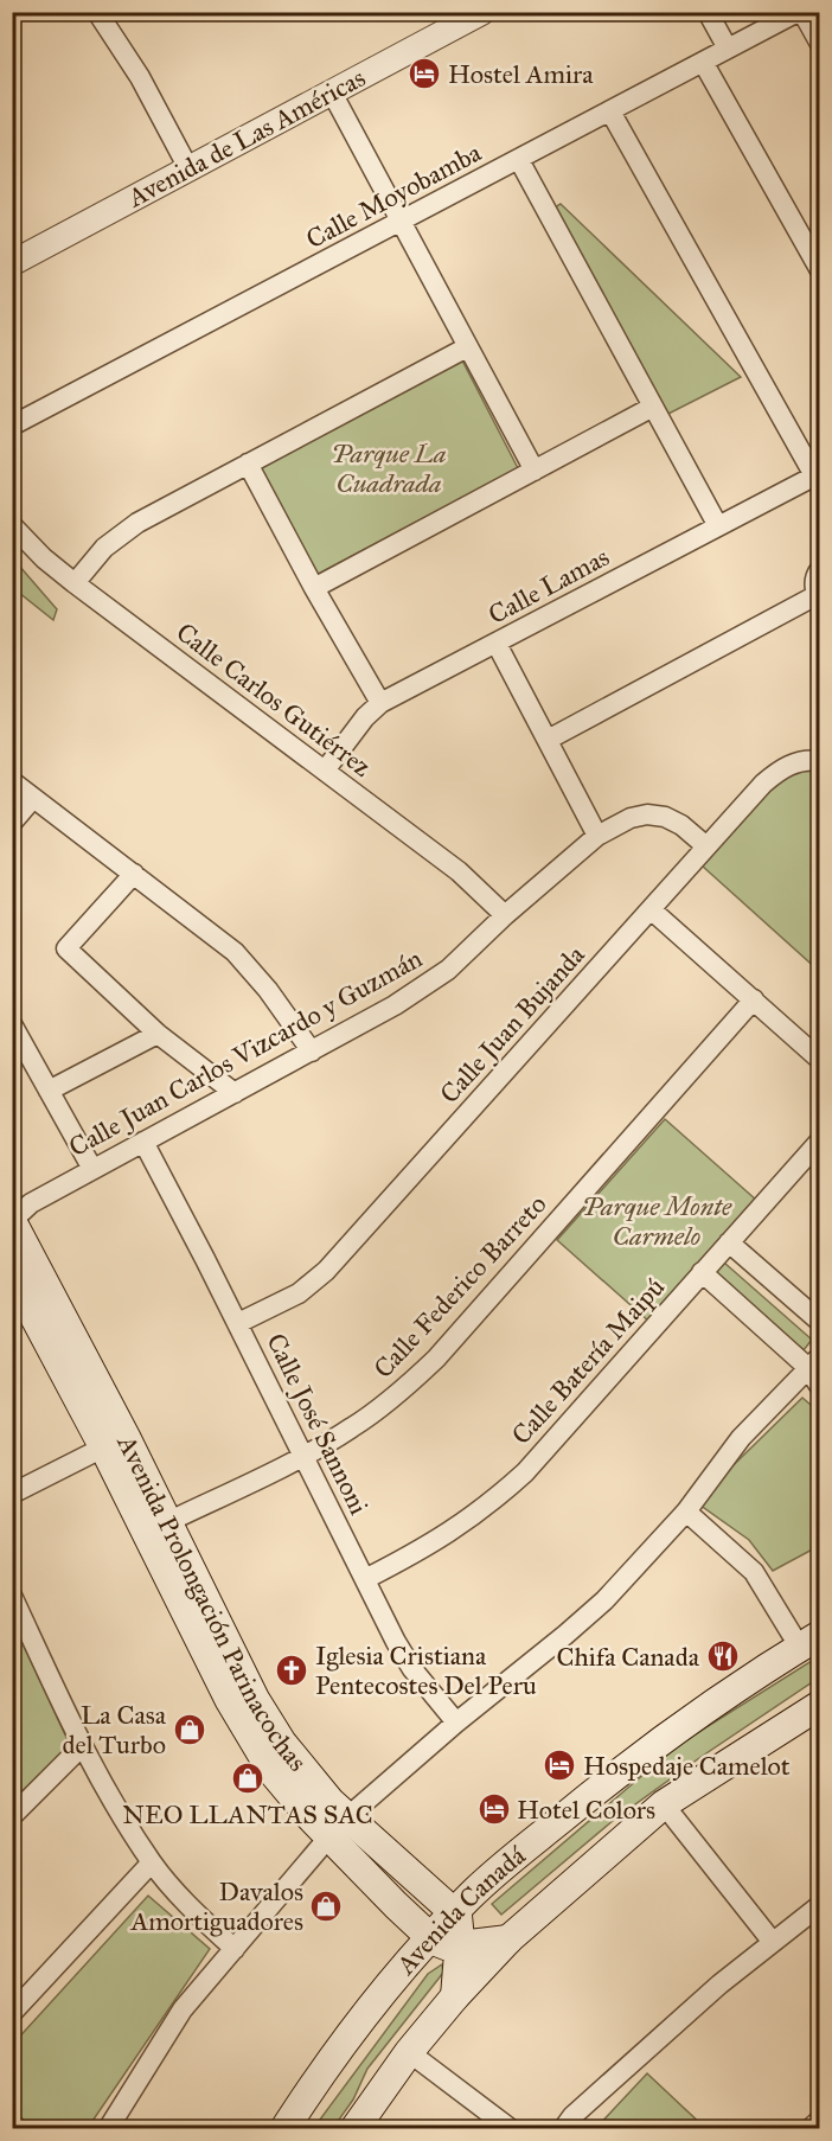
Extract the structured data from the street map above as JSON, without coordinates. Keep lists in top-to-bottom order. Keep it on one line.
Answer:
{"streets":{"main road":["Avenida Prolongación Parinacochas","Avenida Canadá"],"street":["Avenida de Las Américas","Calle Moyobamba","Calle Lamas","Calle Carlos Gutiérrez","Calle Juan Bujanda","Calle Juan Carlos Vizcardo y Guzmán","Calle Federico Barreto","Calle Batería Maipú","Calle José Sannoni"]},"crossings":[["Calle Lamas","Calle Carlos Gutiérrez"],["Calle Carlos Gutiérrez","Calle Juan Carlos Vizcardo y Guzmán"],["Calle Juan Bujanda","Calle Juan Carlos Vizcardo y Guzmán"],["Calle Juan Bujanda","Calle José Sannoni"],["Calle Juan Carlos Vizcardo y Guzmán","Calle José Sannoni"],["Calle Juan Carlos Vizcardo y Guzmán","Avenida Prolongación Parinacochas"],["Calle Federico Barreto","Calle José Sannoni"],["Calle Federico Barreto","Avenida Prolongación Parinacochas"],["Calle Batería Maipú","Calle José Sannoni"],["Avenida Prolongación Parinacochas","Avenida Canadá"]],"parks":["Parque La Cuadrada","Parque Monte Carmelo"],"places":{"hotel":["Hostel Amira","Hospedaje Camelot","Hotel Colors"],"restaurant":["Chifa Canada"],"church":["Iglesia Cristiana Pentecostes Del Peru"],"shop":["La Casa del Turbo","NEO LLANTAS SAC","Davalos Amortiguadores"]}}
